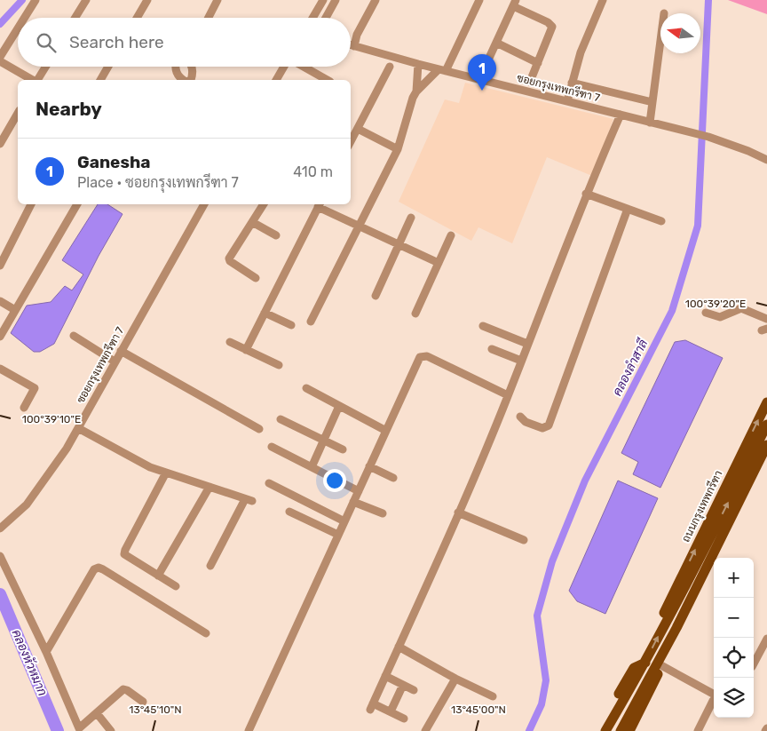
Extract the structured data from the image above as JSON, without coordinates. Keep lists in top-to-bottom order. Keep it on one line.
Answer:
{"streets":{"main road":["ถนนกรุงเทพกรีฑา"],"street":["ซอยกรุงเทพกรีฑา 7"]},"water":["คลองลำสาลี","คลองหัวหมาก"],"north":"left","page":{"search":"Search here","pins":"1","heading":"Nearby","list":[{"mark":"1","name":"Ganesha","note":"Place · ซอยกรุงเทพกรีฑา 7","value":"410 m"}],"map_buttons":["+","−"]},"coordinates":["100°39'20\"E","100°39'10\"E","13°45'10\"N","13°45'00\"N"]}
